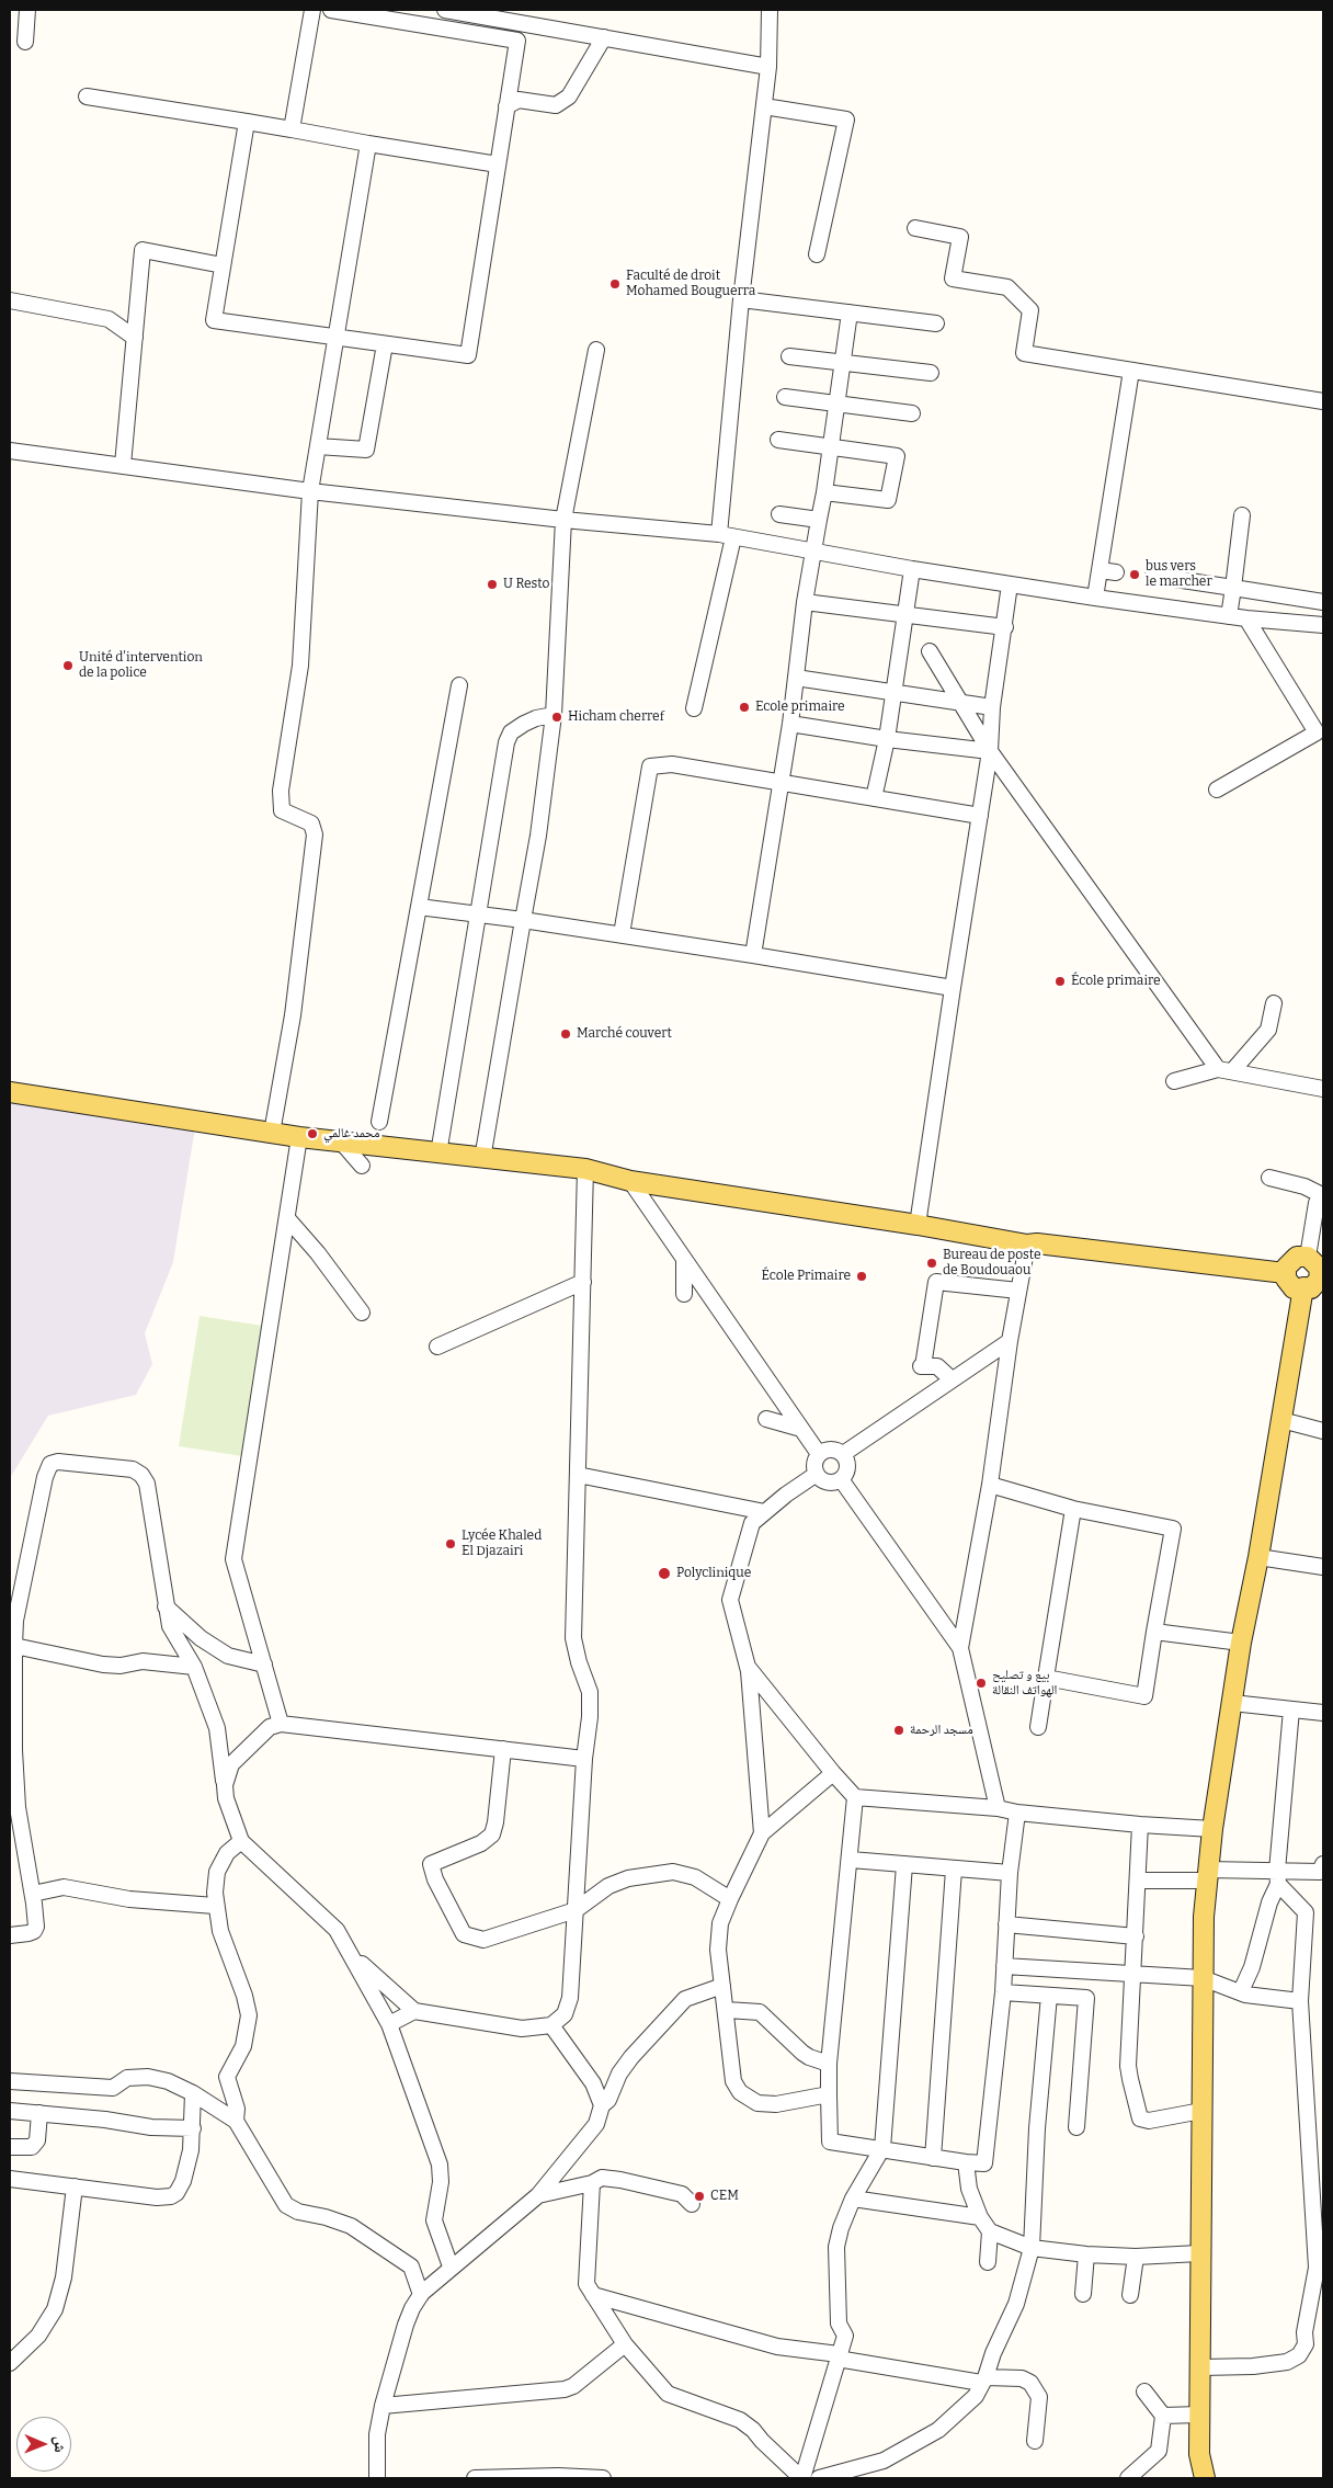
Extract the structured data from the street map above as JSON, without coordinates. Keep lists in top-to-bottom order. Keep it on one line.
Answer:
{"places":["Faculté de droit Mohamed Bouguerra","bus vers le marcher","U Resto","Unité d'intervention de la police","Ecole primaire","Hicham cherref","École primaire","Marché couvert","محمد غالمي","Bureau de poste de Boudouaou","École Primaire","Lycée Khaled El Djazairi","Polyclinique","بيع و تصليح الهواتف النقالة","مسجد الرحمة","CEM"],"north":"right"}
